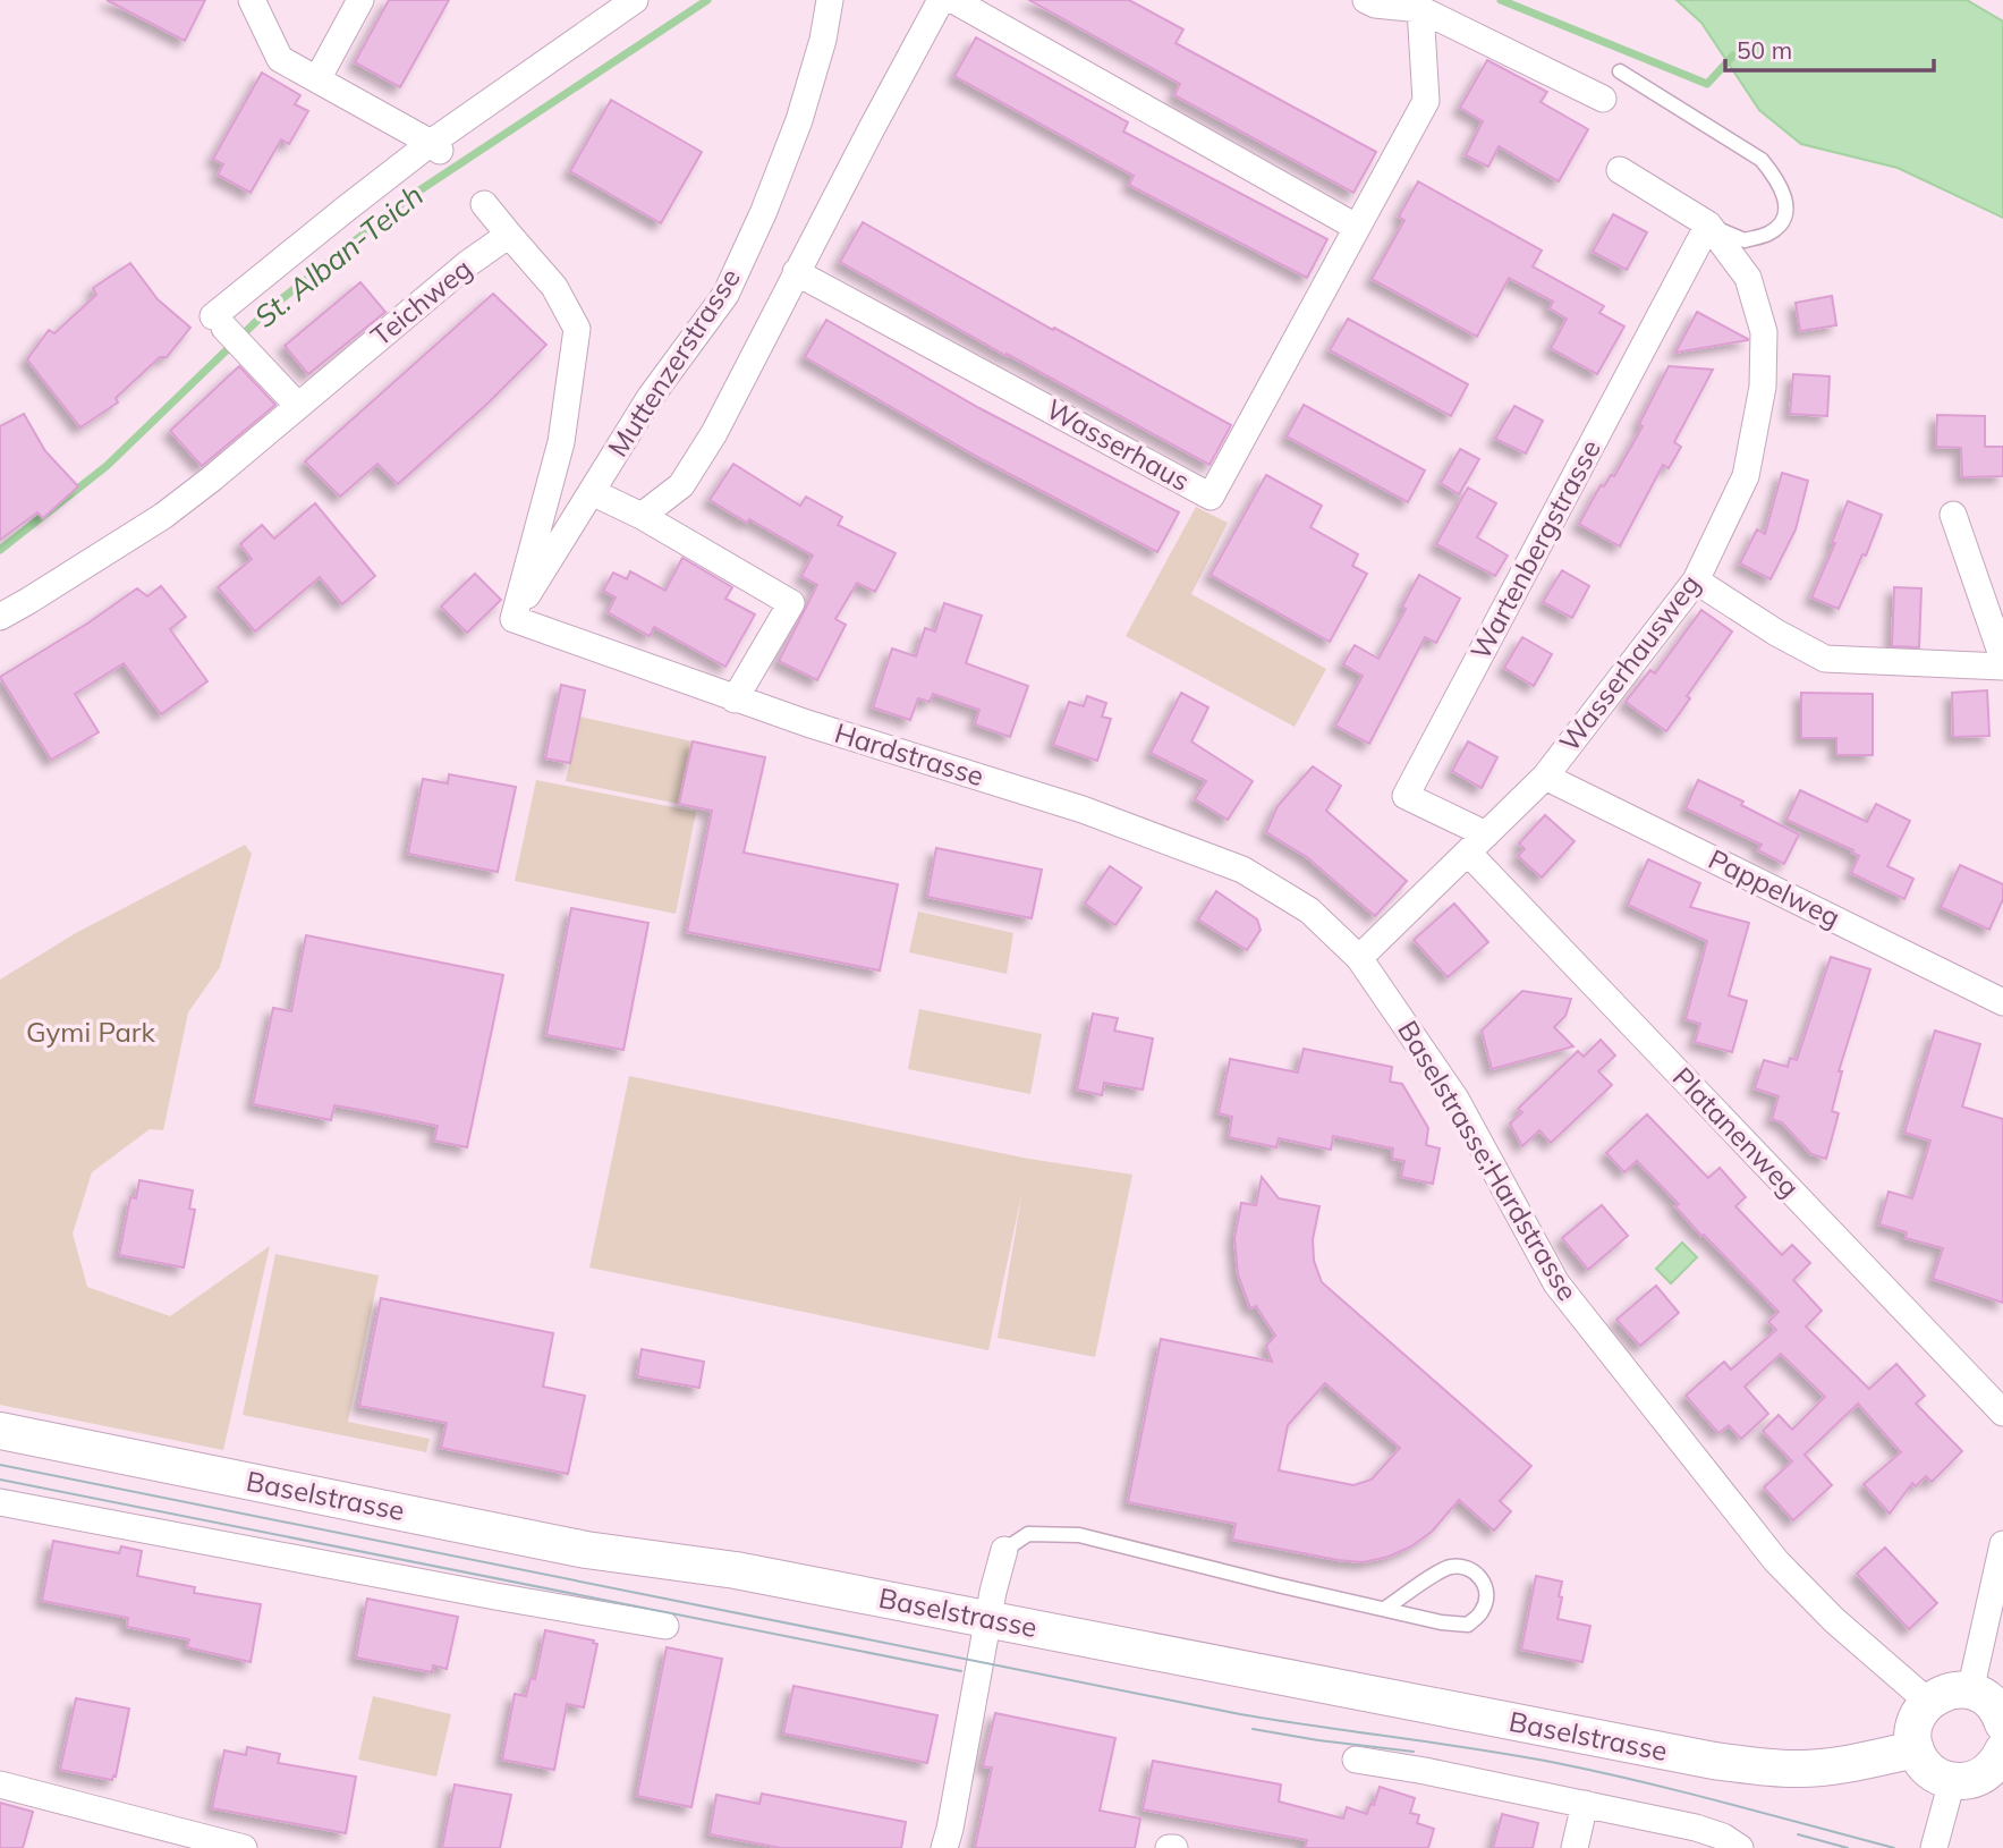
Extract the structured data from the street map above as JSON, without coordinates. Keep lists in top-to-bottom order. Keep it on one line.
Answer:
{"streets":{"main road":["Baselstrasse"],"street":["Teichweg","Muttenzerstrasse","Wasserhaus","Wartenbergstrasse","Wasserhausweg","Hardstrasse","Pappelweg","Platanenweg","Baselstrasse;Hardstrasse"]},"crossings":[["Muttenzerstrasse","Hardstrasse"],["Wartenbergstrasse","Wasserhausweg"],["Wartenbergstrasse","Platanenweg"],["Wasserhausweg","Pappelweg"],["Wasserhausweg","Platanenweg"],["Wasserhausweg","Baselstrasse;Hardstrasse"],["Hardstrasse","Baselstrasse;Hardstrasse"]],"water":["St. Alban-Teich"],"parks":["Gymi Park"],"scale_bar":"50 m"}
